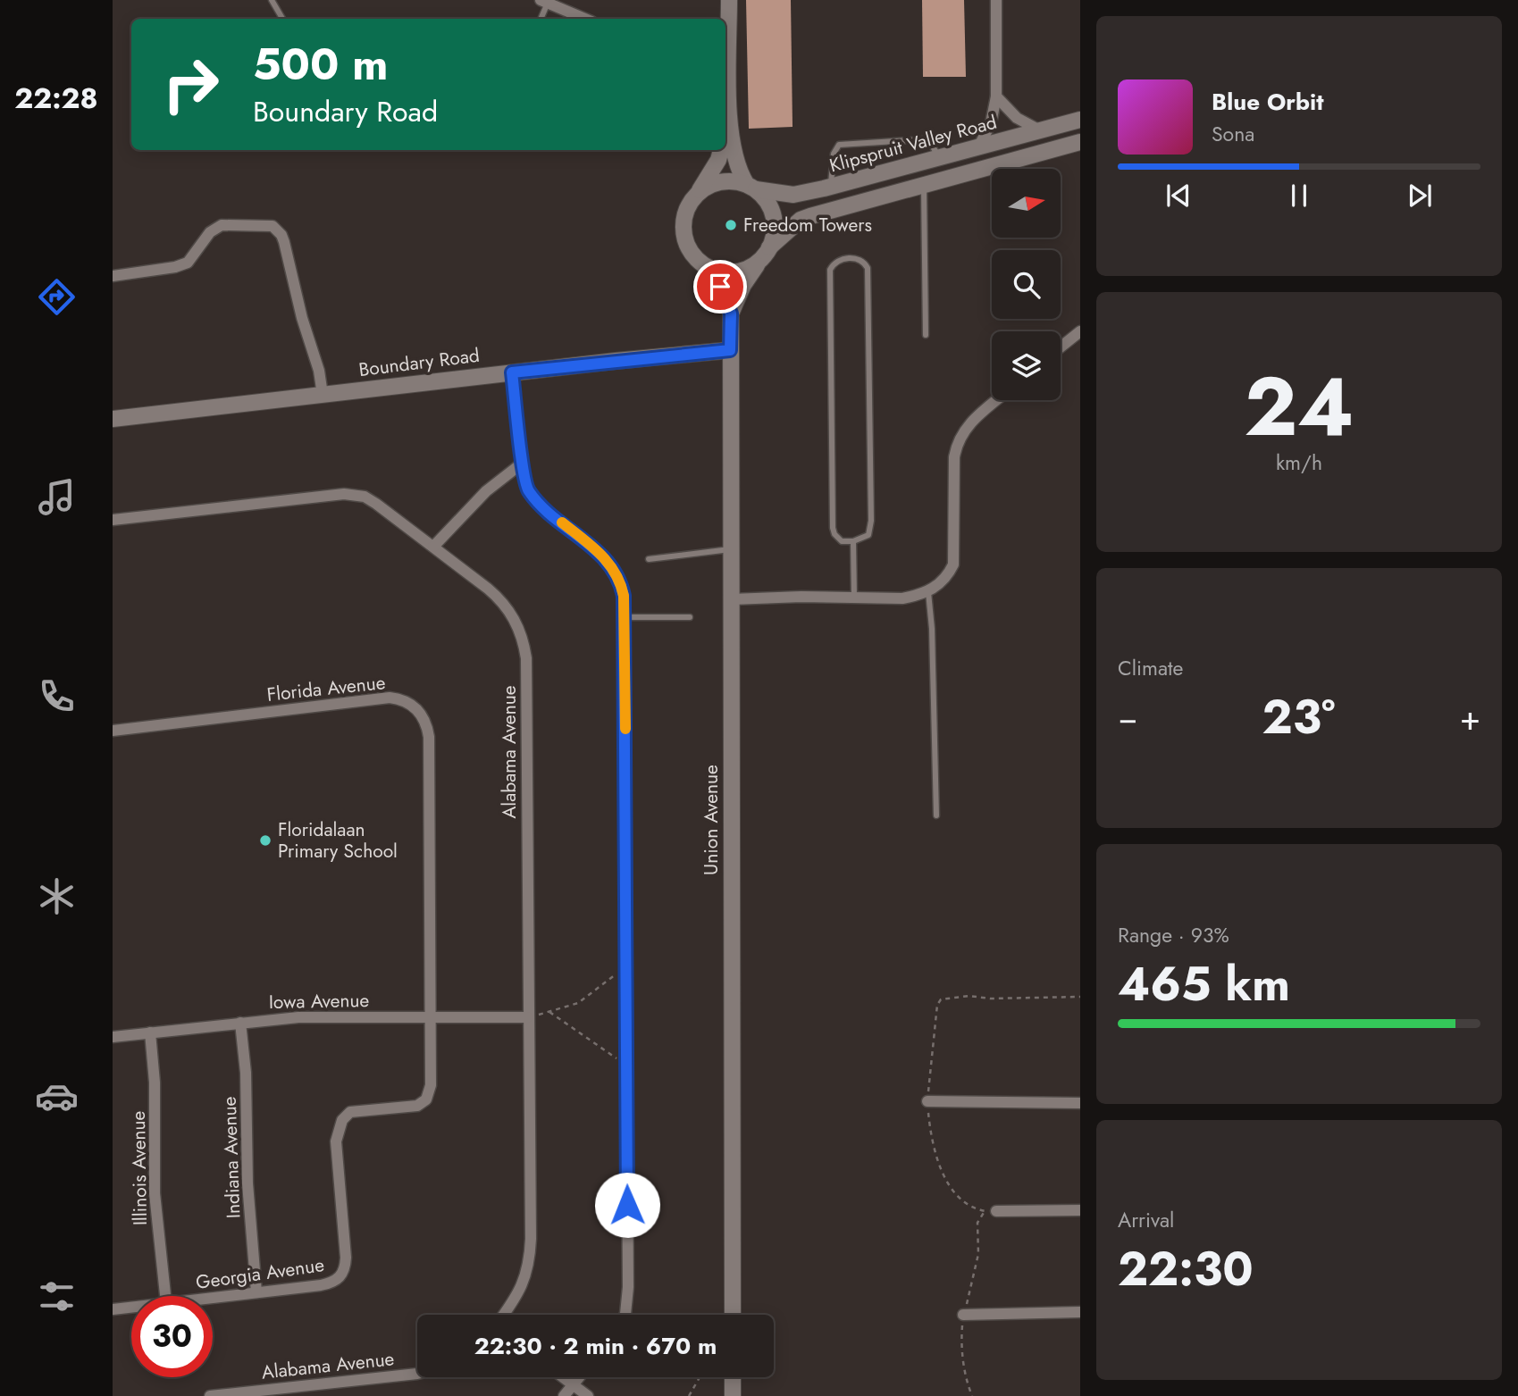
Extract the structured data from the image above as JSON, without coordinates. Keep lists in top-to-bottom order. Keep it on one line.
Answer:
{"streets":{"street":["Klipspruit Valley Road","Boundary Road","Florida Avenue","Alabama Avenue","Union Avenue","Iowa Avenue","Indiana Avenue","Illinois Avenue","Georgia Avenue"]},"crossings":[["Klipspruit Valley Road","Union Avenue"],["Boundary Road","Union Avenue"],["Florida Avenue","Iowa Avenue"],["Florida Avenue","Georgia Avenue"],["Alabama Avenue","Iowa Avenue"],["Iowa Avenue","Indiana Avenue"],["Iowa Avenue","Illinois Avenue"],["Iowa Avenue","Georgia Avenue"],["Indiana Avenue","Georgia Avenue"]],"places":["Freedom Towers","Floridalaan Primary School"],"north":"right","page":{"tabs":"22:28","turn":["500 m","Boundary Road"],"song":["Blue Orbit","Sona"],"tile":[["24","km/h"],"Climate",["Range · 93%","465 km"],["Arrival","22:30"]],"heat":["−","23°","+"],"limit":"30","trip":"22:30 · 2 min · 670 m"}}
